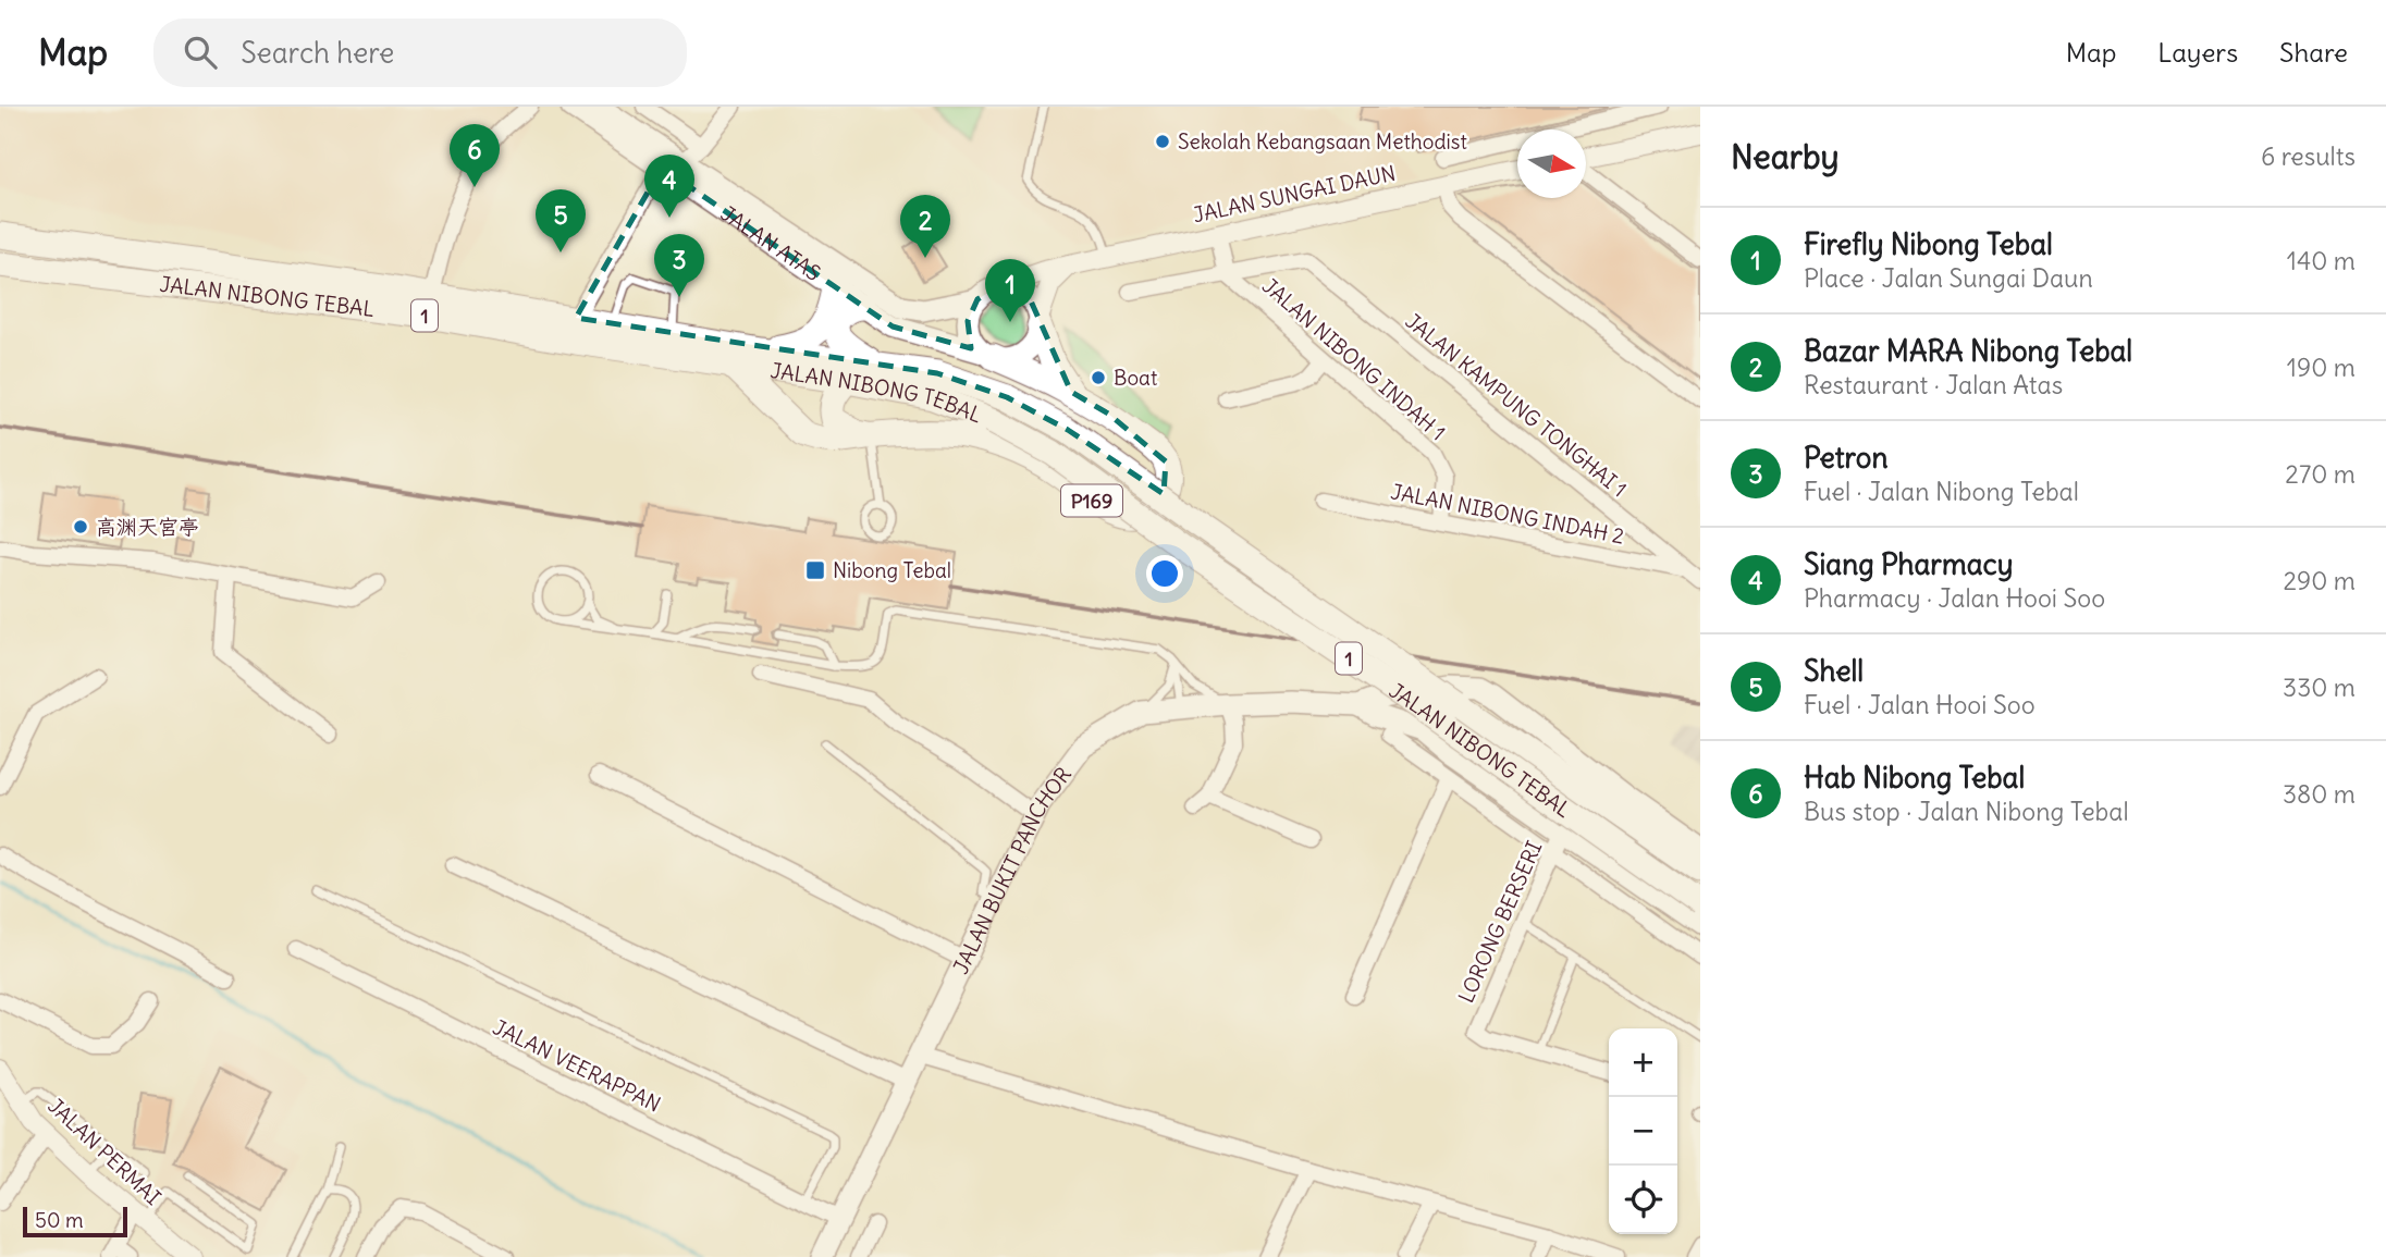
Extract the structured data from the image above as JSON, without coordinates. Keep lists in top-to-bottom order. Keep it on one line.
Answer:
{"streets":{"highway":["JALAN ATAS","JALAN NIBONG TEBAL","1","P169"],"main road":["JALAN BUKIT PANCHOR"],"street":["JALAN SUNGAI DAUN","JALAN NIBONG INDAH 1","JALAN KAMPUNG TONGHAI 1","JALAN NIBONG INDAH 2","LORONG BERSERI","JALAN VEERAPPAN","JALAN PERMAI"]},"crossings":[["JALAN SUNGAI DAUN","JALAN ATAS"],["JALAN ATAS","P169"],["JALAN NIBONG TEBAL","P169"],["JALAN NIBONG INDAH 1","JALAN KAMPUNG TONGHAI 1"],["JALAN NIBONG INDAH 1","JALAN NIBONG INDAH 2"],["JALAN KAMPUNG TONGHAI 1","JALAN NIBONG INDAH 2"],["JALAN BUKIT PANCHOR","LORONG BERSERI"],["JALAN BUKIT PANCHOR","JALAN VEERAPPAN"]],"places":{"other":["Sekolah Kebangsaan Methodist","Boat","高渊天宫亭"],"transit":["Nibong Tebal"]},"scale_bar":"50 m","north":"right","page":{"header":"Map","search":"Search here","nav":["Map","Layers","Share"],"heading":["Nearby","6 results"],"pins":["6","4","5","2","3","1"],"list":[{"mark":"1","name":"Firefly Nibong Tebal","note":"Place · Jalan Sungai Daun","value":"140 m"},{"mark":"2","name":"Bazar MARA Nibong Tebal","note":"Restaurant · Jalan Atas","value":"190 m"},{"mark":"3","name":"Petron","note":"Fuel · Jalan Nibong Tebal","value":"270 m"},{"mark":"4","name":"Siang Pharmacy","note":"Pharmacy · Jalan Hooi Soo","value":"290 m"},{"mark":"5","name":"Shell","note":"Fuel · Jalan Hooi Soo","value":"330 m"},{"mark":"6","name":"Hab Nibong Tebal","note":"Bus stop · Jalan Nibong Tebal","value":"380 m"}],"map_buttons":["+","−"],"scale":"50 m"}}
